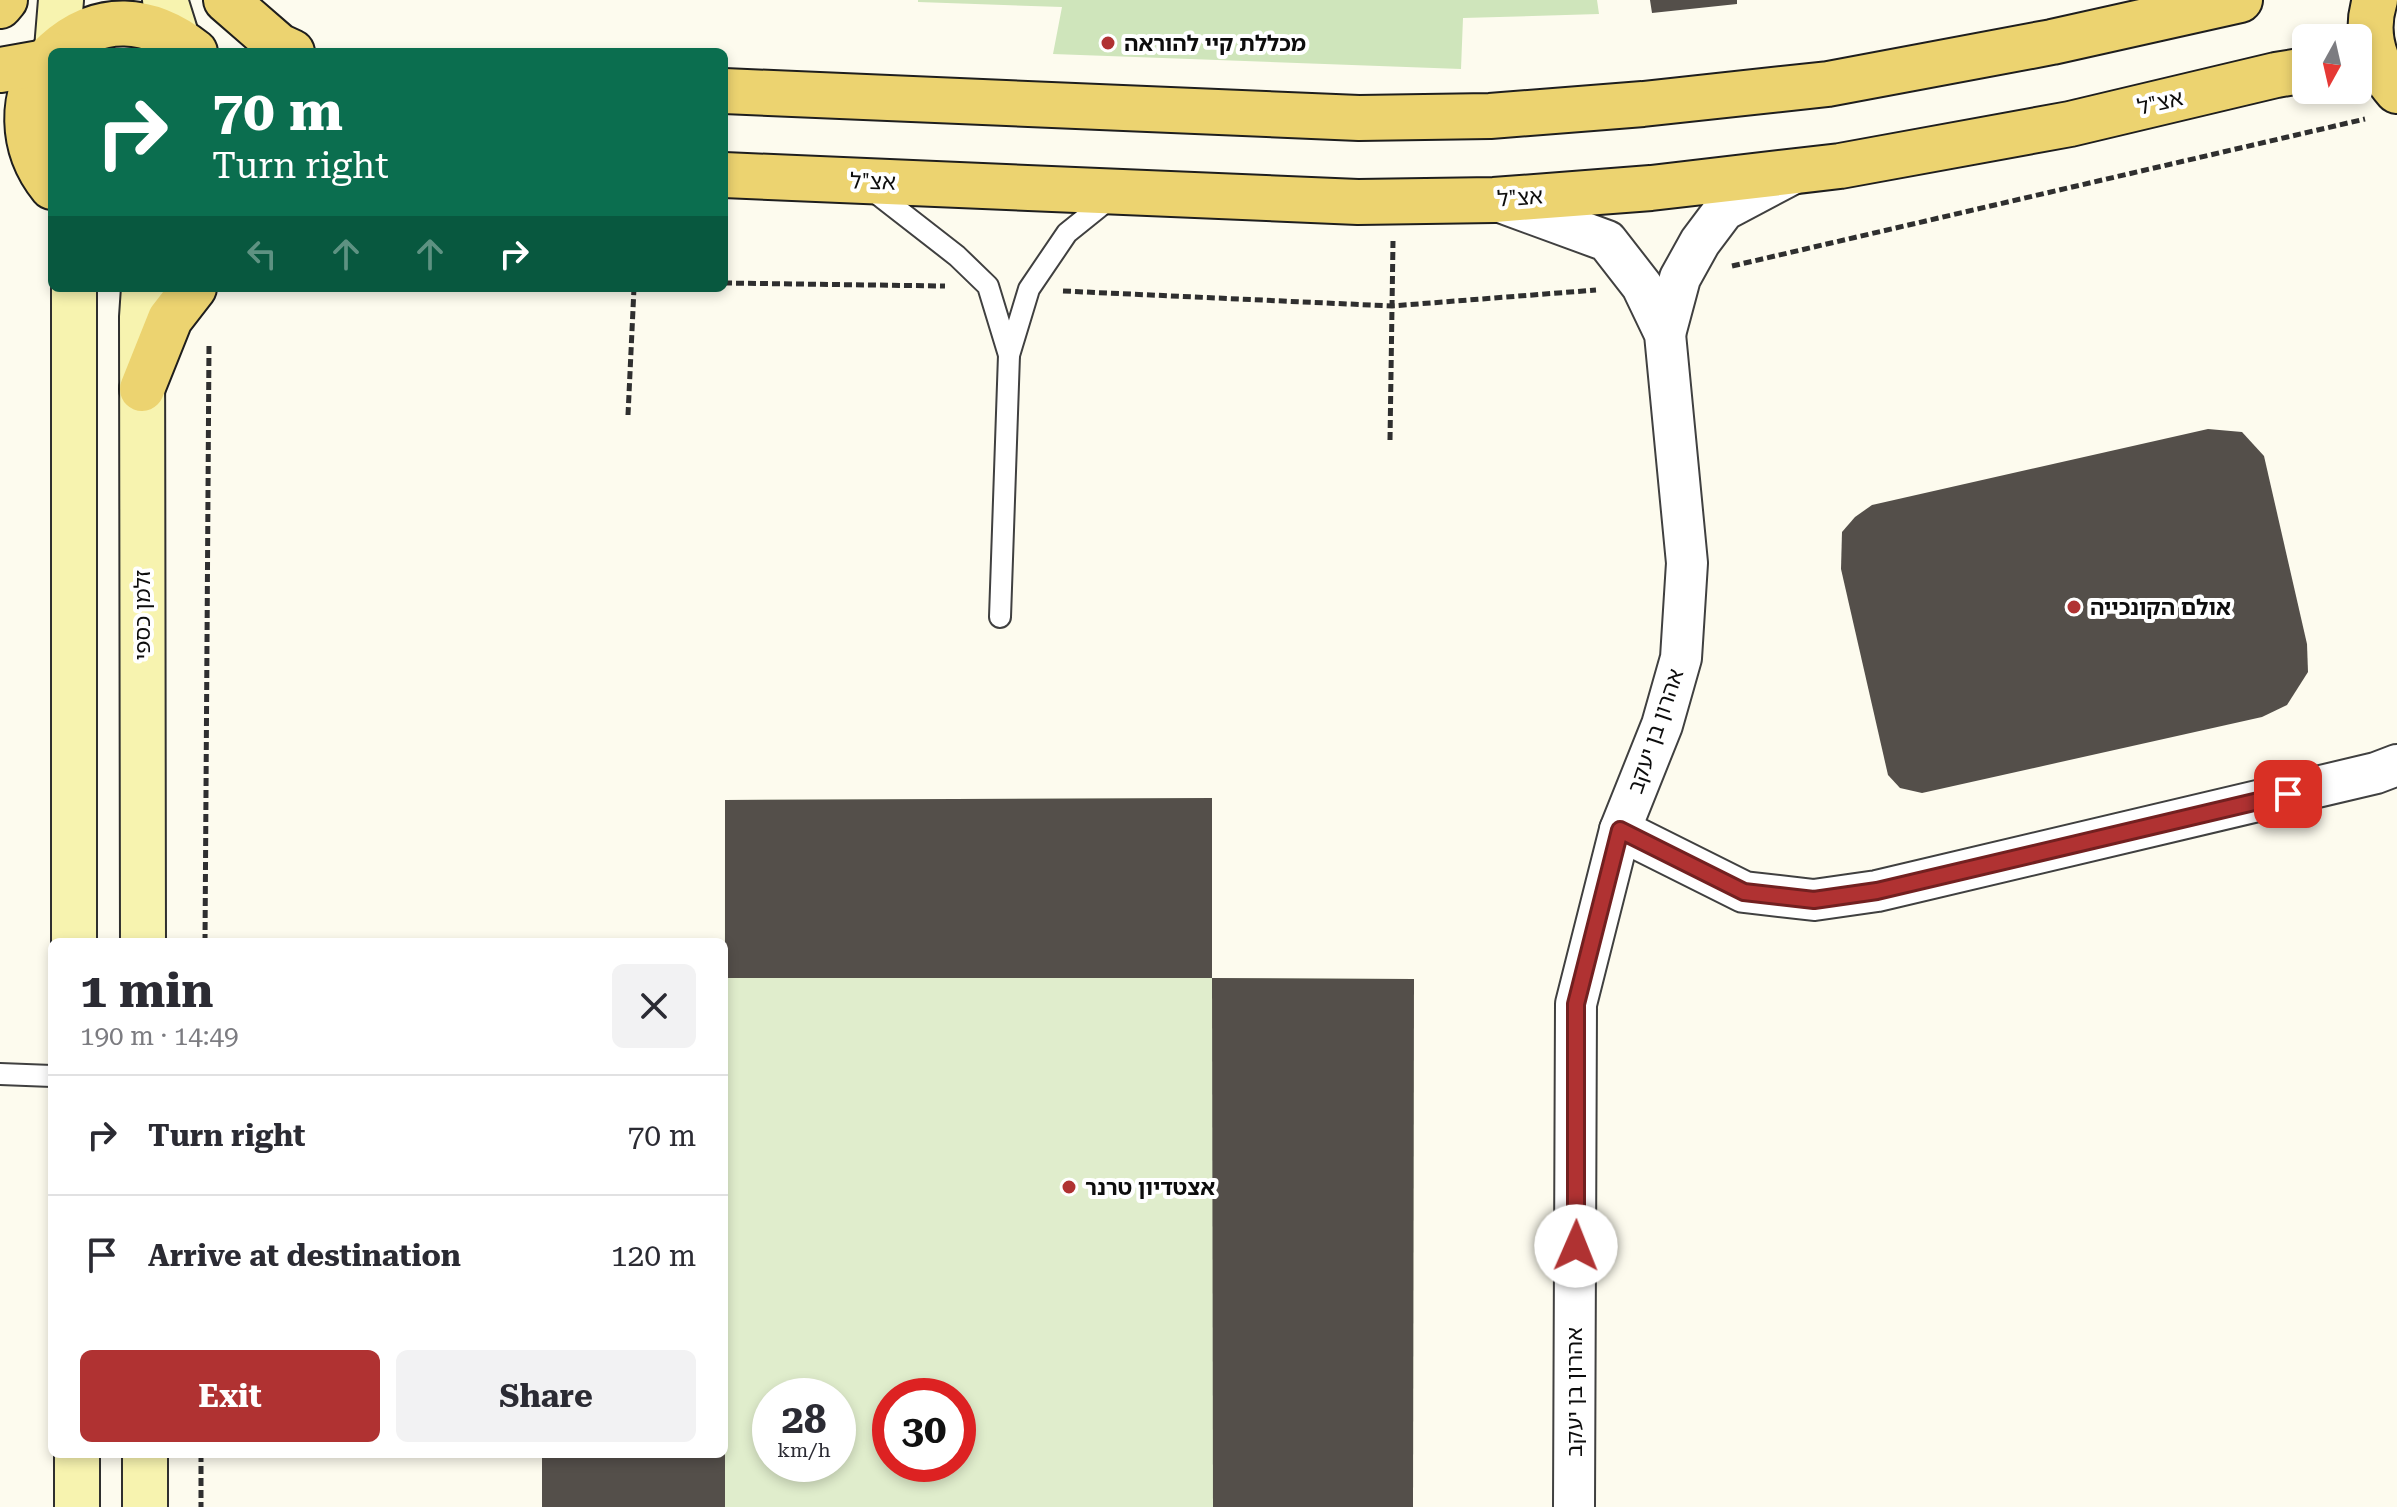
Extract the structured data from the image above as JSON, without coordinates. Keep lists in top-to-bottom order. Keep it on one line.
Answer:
{"streets":{"main road":["אצ\"ל"],"street":["זלמן כספי","אהרון בן יעקב"]},"crossings":[["אצ\"ל","אהרון בן יעקב"]],"places":["מכללת קיי להוראה","אולם הקונכייה","אצטדיון טרנר"],"north":"bottom","page":{"turn":["70 m","Turn right"],"heading":["1 min","190 m · 14:49"],"list":[{"name":"Turn right","value":"70 m"},{"name":"Arrive at destination","value":"120 m"}],"buttons":["Exit","Share"],"speed":"28 km/h","limit":"30"}}
